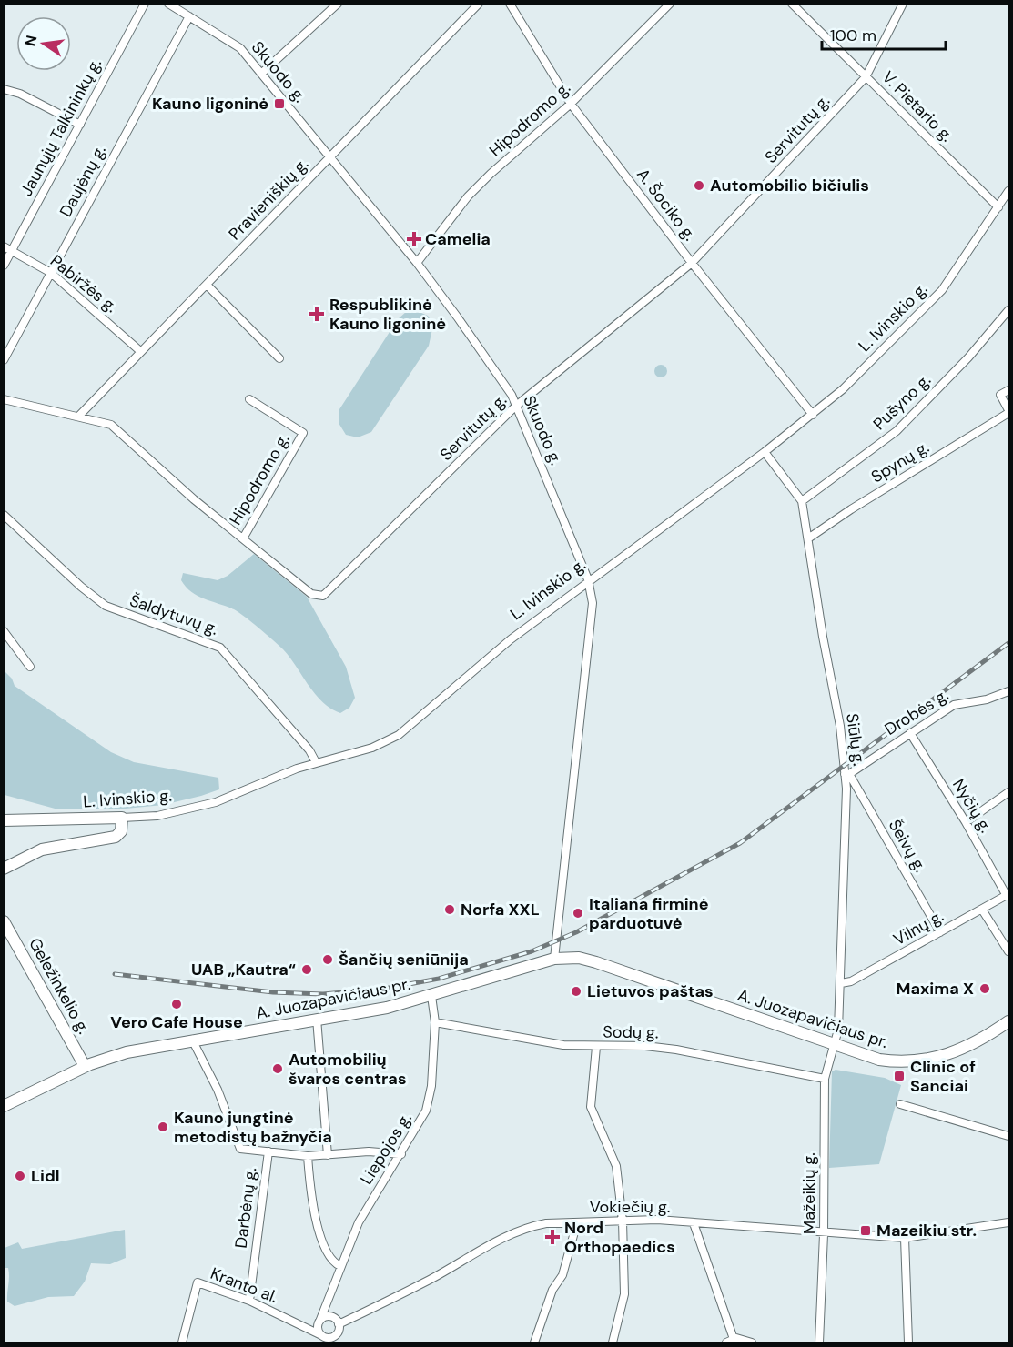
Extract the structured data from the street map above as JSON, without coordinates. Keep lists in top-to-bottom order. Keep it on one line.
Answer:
{"streets":{"main road":["L. Ivinskio g.","Geležinkelio g.","A. Juozapavičiaus pr."],"street":["Skuodo g.","V. Pietario g.","Hipodromo g.","Jaunųjų Talkininkų g.","Servitutų g.","Daujėnų g.","Pravieniškių g.","A. Šociko g.","Pabiržės g.","Pušyno g.","Spynų g.","Šaldytuvų g.","Drobės g.","Siūlų g.","Nyčių g.","Šeivų g.","Vilnų g.","Sodų g.","Liepojos g.","Mažeikių g.","Vokiečių g.","Darbėnų g.","Kranto al."]},"crossings":[["Skuodo g.","Hipodromo g."],["Skuodo g.","Servitutų g."],["Skuodo g.","Daujėnų g."],["Skuodo g.","Pravieniškių g."],["Skuodo g.","L. Ivinskio g."],["Skuodo g.","A. Juozapavičiaus pr."],["V. Pietario g.","Servitutų g."],["V. Pietario g.","L. Ivinskio g."],["Hipodromo g.","Servitutų g."],["Hipodromo g.","A. Šociko g."],["Jaunųjų Talkininkų g.","Pabiržės g."],["Servitutų g.","Pravieniškių g."],["Servitutų g.","A. Šociko g."],["Daujėnų g.","Pabiržės g."],["Pravieniškių g.","Pabiržės g."],["A. Šociko g.","L. Ivinskio g."],["L. Ivinskio g.","Šaldytuvų g."],["L. Ivinskio g.","Siūlų g."],["Pušyno g.","Siūlų g."],["Spynų g.","Siūlų g."],["Drobės g.","Siūlų g."],["Drobės g.","Nyčių g."],["Drobės g.","Šeivų g."],["Siūlų g.","Šeivų g."],["Siūlų g.","Vilnų g."],["Siūlų g.","A. Juozapavičiaus pr."],["Siūlų g.","Mažeikių g."],["Nyčių g.","Vilnų g."],["Šeivų g.","Vilnų g."],["Geležinkelio g.","A. Juozapavičiaus pr."],["A. Juozapavičiaus pr.","Liepojos g."],["A. Juozapavičiaus pr.","Mažeikių g."],["Sodų g.","Liepojos g."],["Sodų g.","Mažeikių g."],["Mažeikių g.","Vokiečių g."],["Darbėnų g.","Kranto al."]],"places":{"transit":["Kauno ligoninė","Clinic of Sanciai","Mazeikiu str."],"other":["Automobilio bičiulis","Norfa XXL","Italiana firminė parduotuvė","Šančių seniūnija","UAB „Kautra“","Maxima X","Lietuvos paštas","Vero Cafe House","Automobilių švaros centras","Kauno jungtinė metodistų bažnyčia","Lidl"],"health":["Camelia","Respublikinė Kauno ligoninė","Nord Orthopaedics"]},"scale_bar":"100 m","north":"left"}
